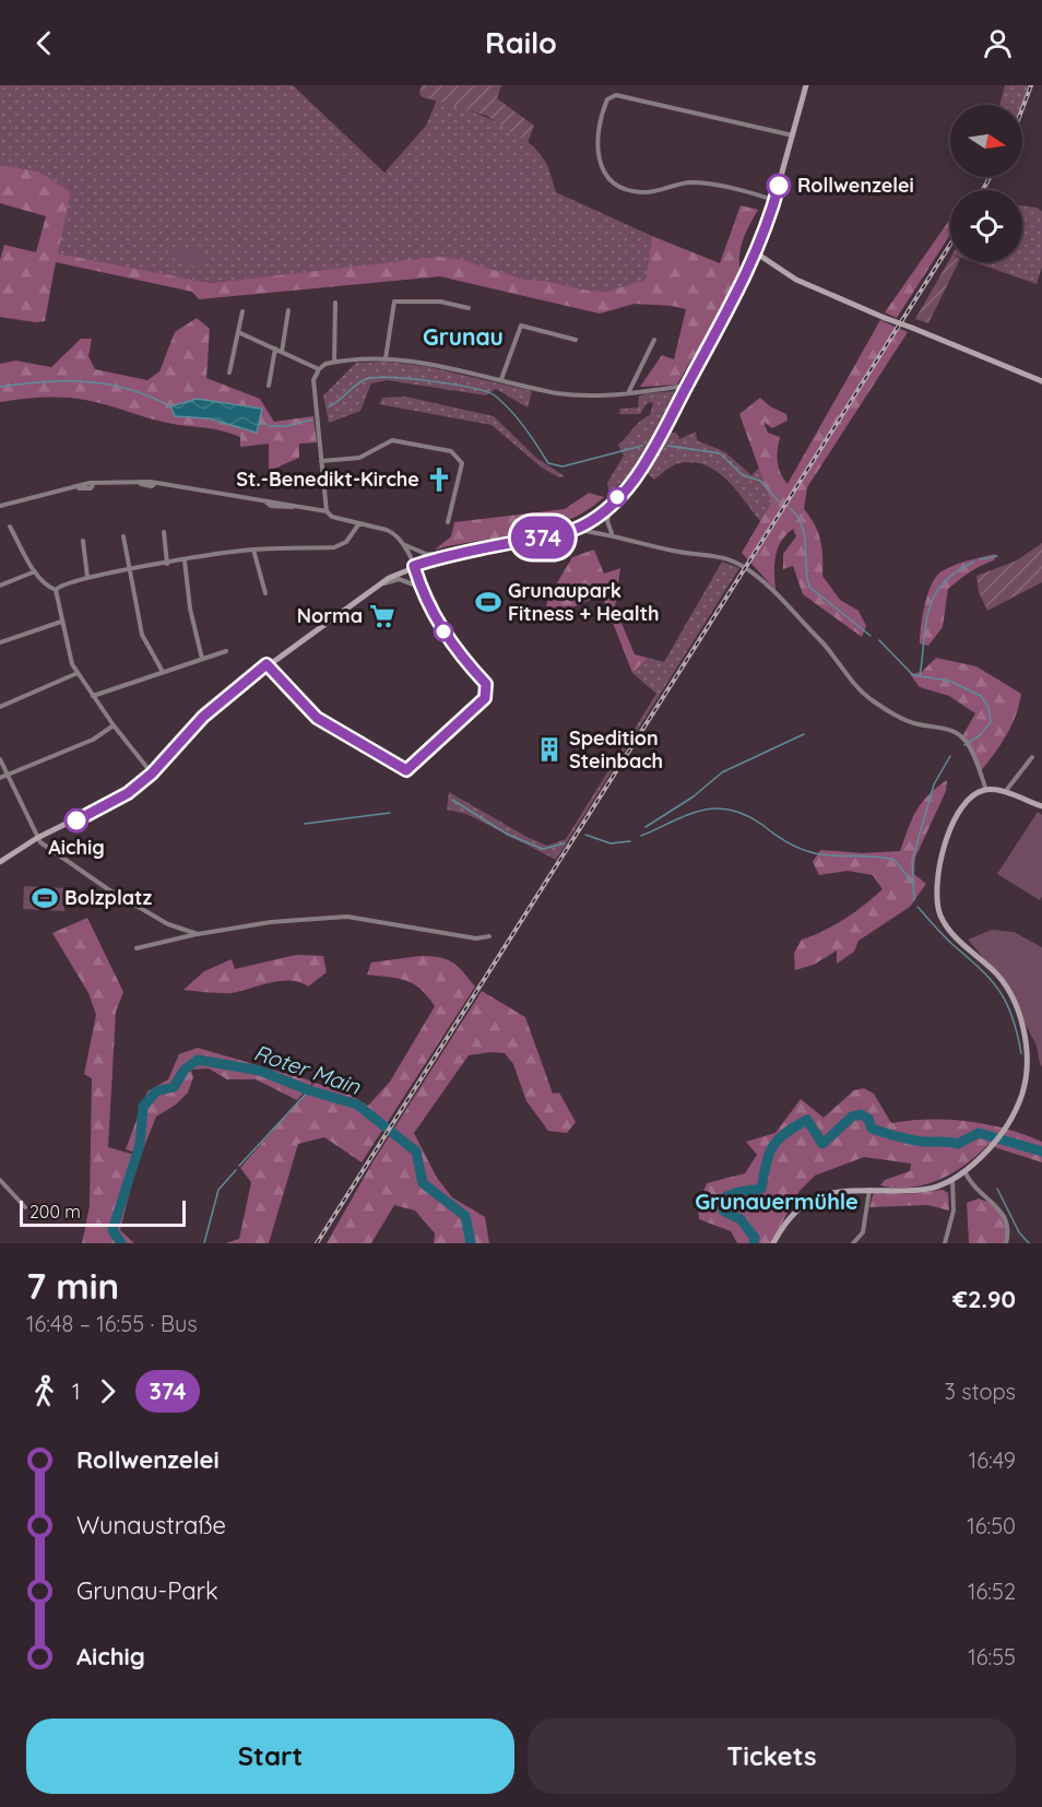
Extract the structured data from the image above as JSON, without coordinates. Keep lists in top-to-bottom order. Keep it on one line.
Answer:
{"districts":["Grunau","Grunauermühle"],"water":["Roter Main"],"places":{"other":["Rollwenzelei","Aichig"],"church":["St.-Benedikt-Kirche"],"sports":["Grunaupark Fitness + Health","Bolzplatz"],"supermarket":["Norma"],"building":["Spedition Steinbach"]},"lines":["bus line 374"],"scale_bar":"200 m","north":"right","page":{"header":"Railo","on_map":"374","scale":"200 m","heading":["7 min","16:48 – 16:55 · Bus","€2.90"],"legs":["1","374","3 stops"],"list":[{"name":"Rollwenzelei","value":"16:49"},{"name":"Wunaustraße","value":"16:50"},{"name":"Grunau-Park","value":"16:52"},{"name":"Aichig","value":"16:55"}],"buttons":["Start","Tickets"]}}
